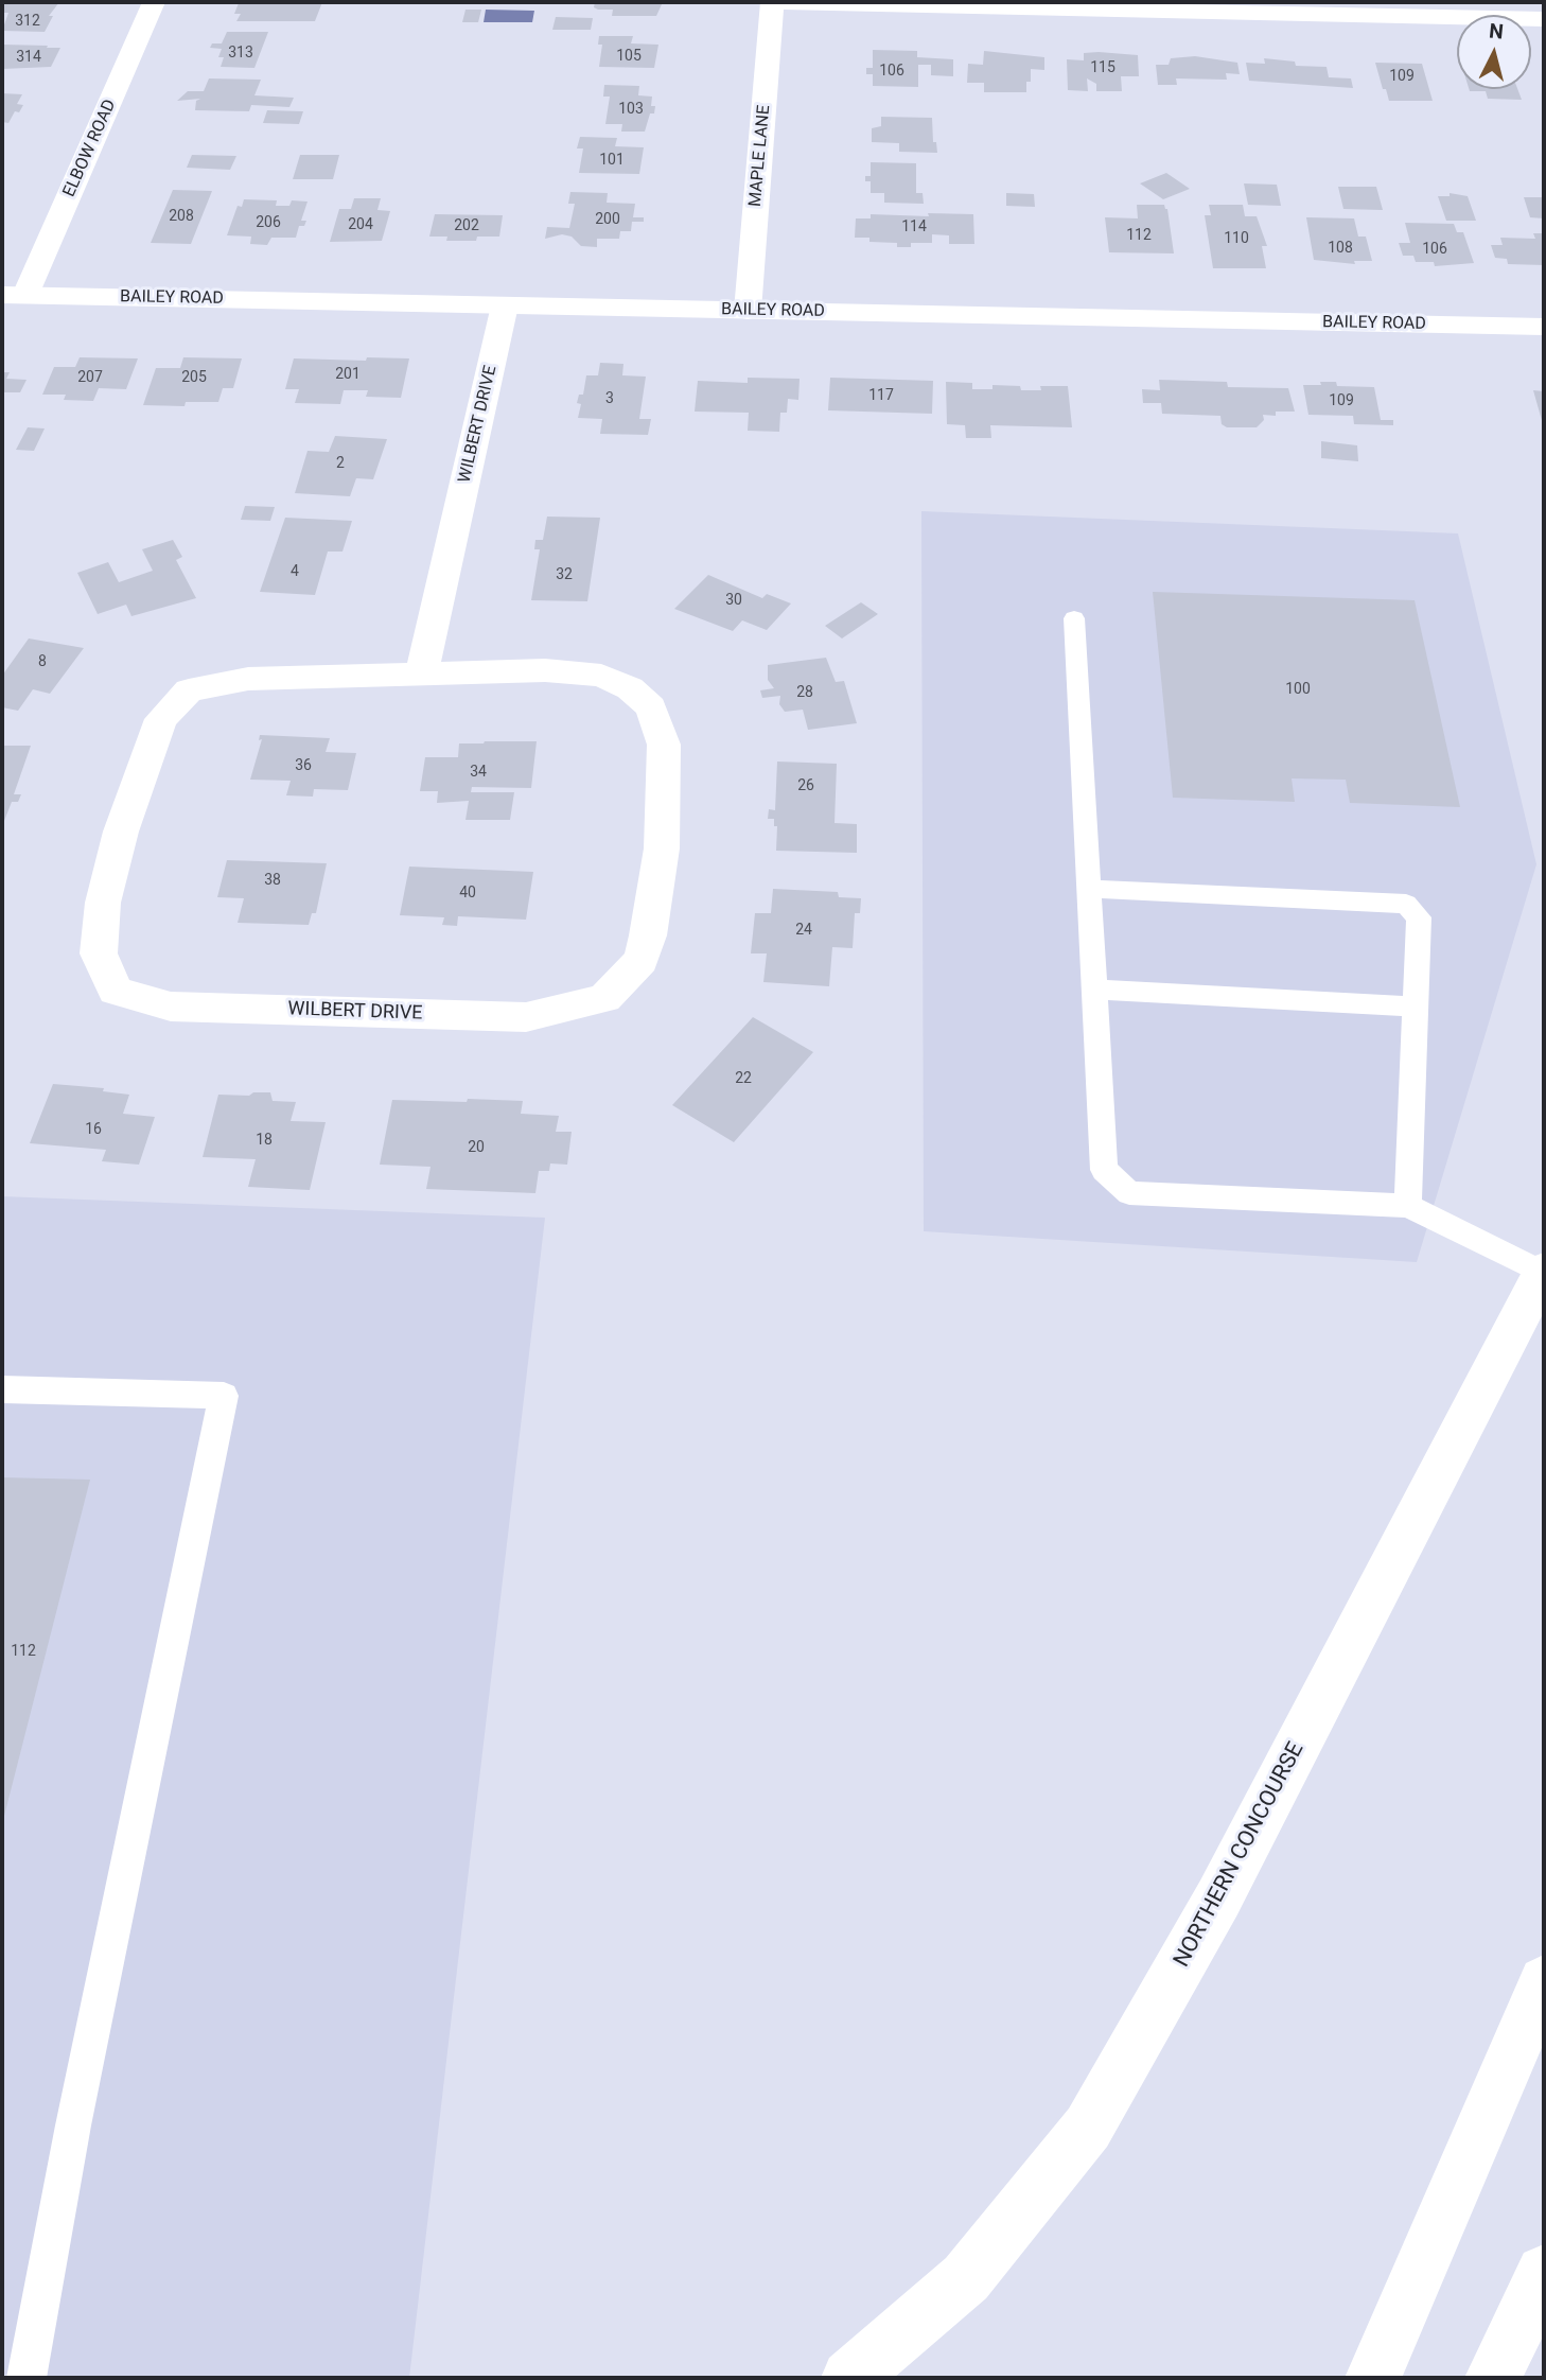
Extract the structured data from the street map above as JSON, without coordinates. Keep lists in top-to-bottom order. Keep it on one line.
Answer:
{"streets":{"main road":["ELBOW ROAD","MAPLE LANE","BAILEY ROAD","WILBERT DRIVE","NORTHERN CONCOURSE"]},"crossings":[["ELBOW ROAD","BAILEY ROAD"],["MAPLE LANE","BAILEY ROAD"],["BAILEY ROAD","WILBERT DRIVE"]],"house_numbers":["312","313","105","314","115","106","109","103","101","208","200","206","204","202","114","112","110","108","106","201","207","205","117","3","109","2","4","32","30","8","100","28","36","34","26","38","40","24","22","16","18","20","112"],"north":"top"}
